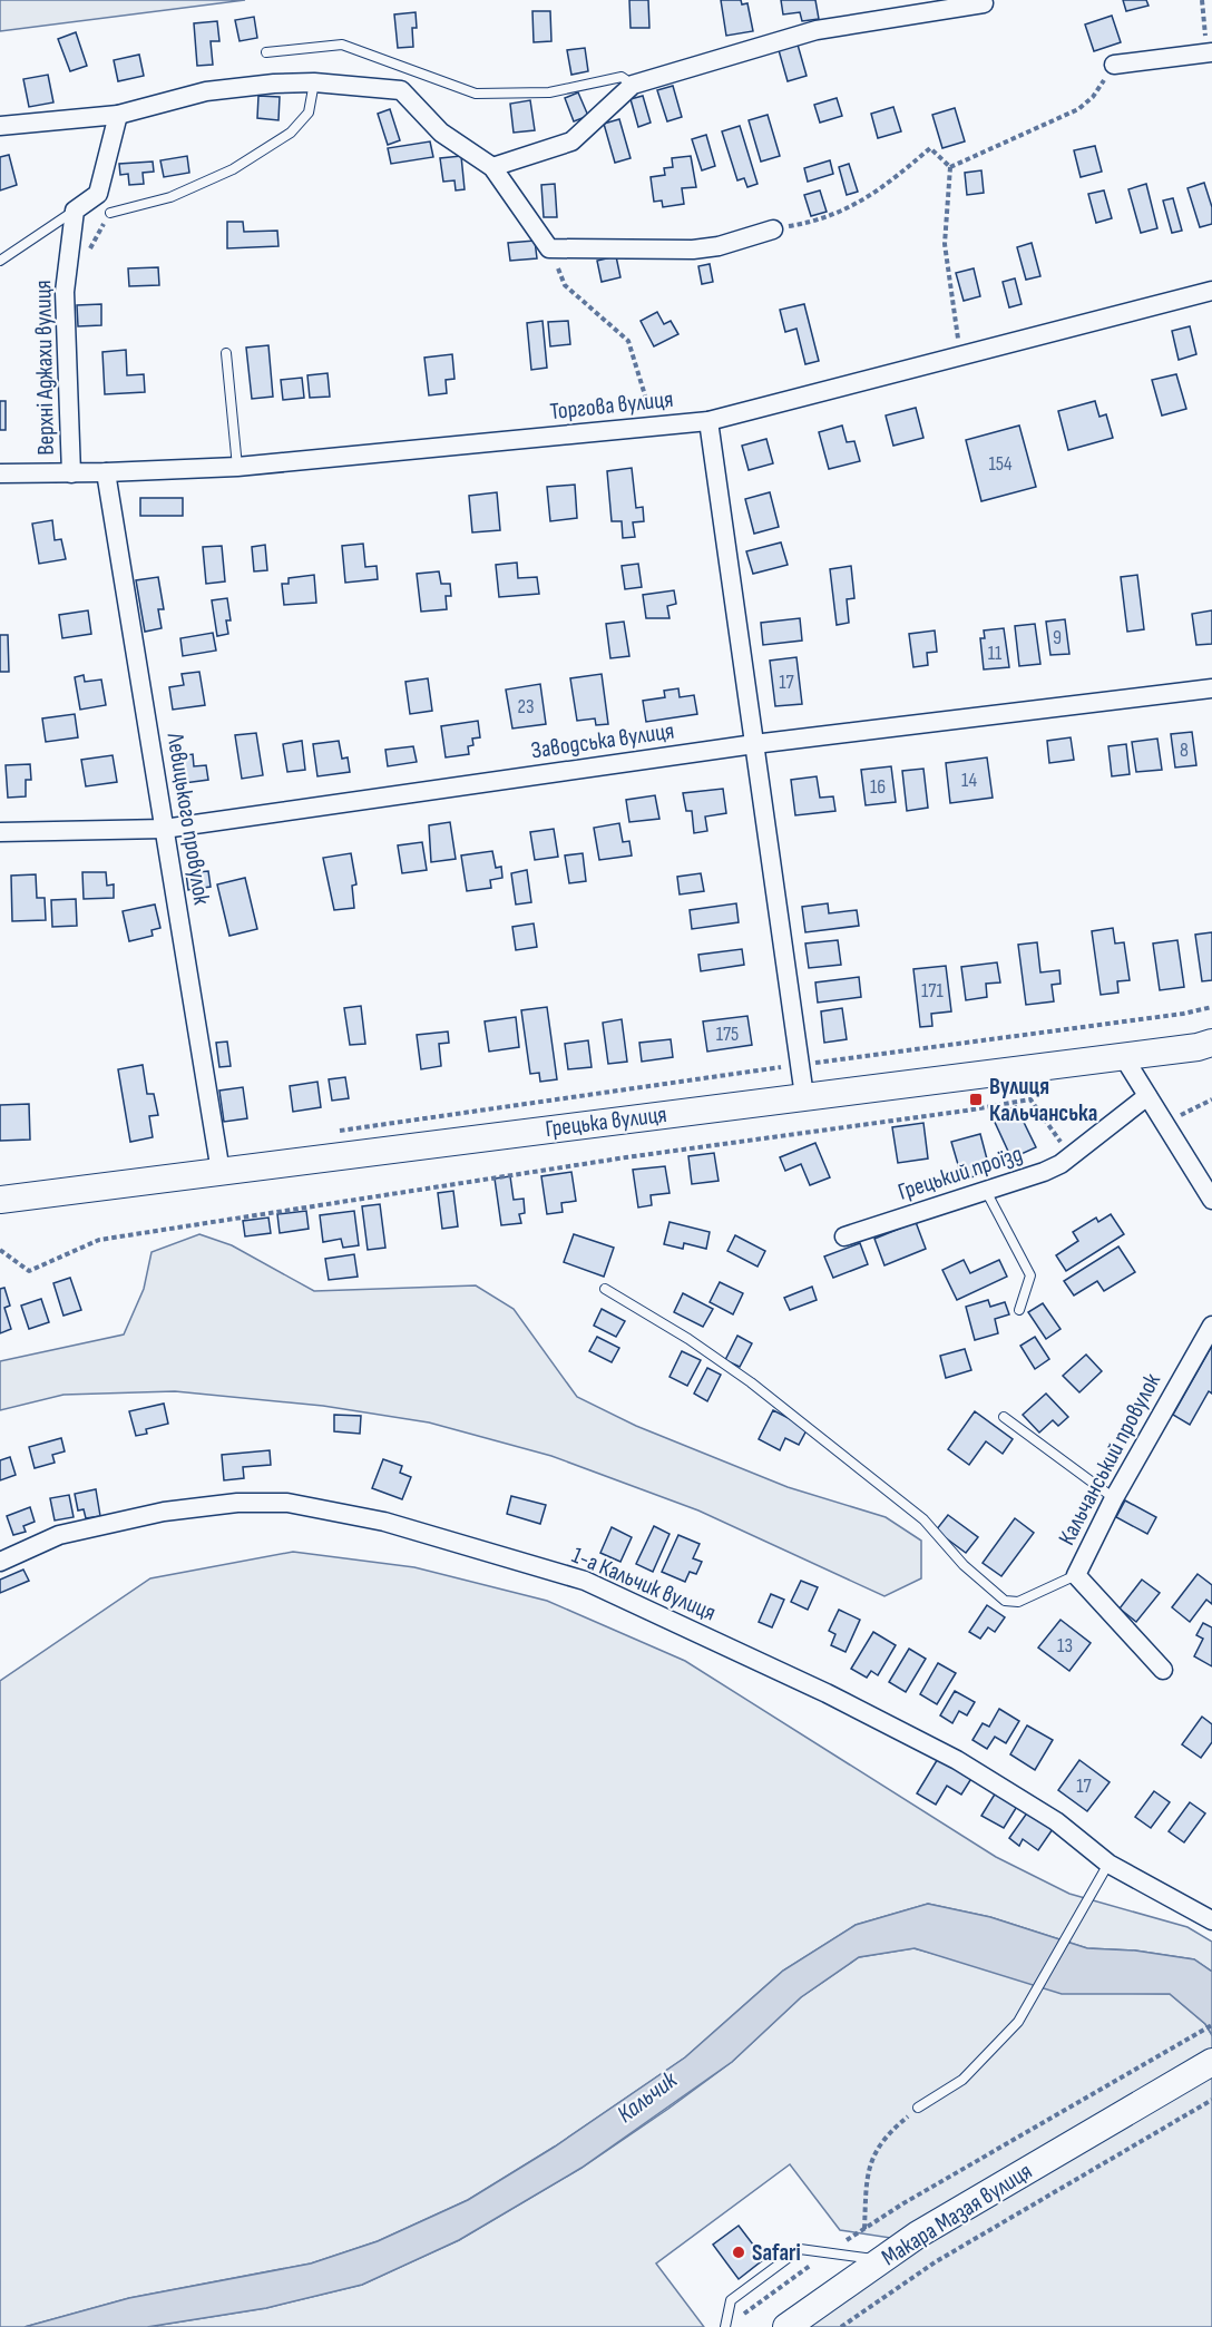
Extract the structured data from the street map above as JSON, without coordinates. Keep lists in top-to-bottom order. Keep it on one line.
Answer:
{"streets":{"street":["Верхні Аджахи вулиця","Торгова вулиця","Заводська вулиця","Левицького провулок","Грецька вулиця","Грецький проїзд","Кальчанський провулок","1-а Кальчик вулиця","Макара Мазая вулиця"]},"crossings":[["Верхні Аджахи вулиця","Торгова вулиця"],["Торгова вулиця","Левицького провулок"],["Заводська вулиця","Левицького провулок"],["Левицького провулок","Грецька вулиця"]],"water":["Кальчик"],"places":{"transit":["Вулиця Кальчанська"],"other":["Safari"]},"house_numbers":["154","9","11","17","23","8","14","16","171","175","13","17"]}
